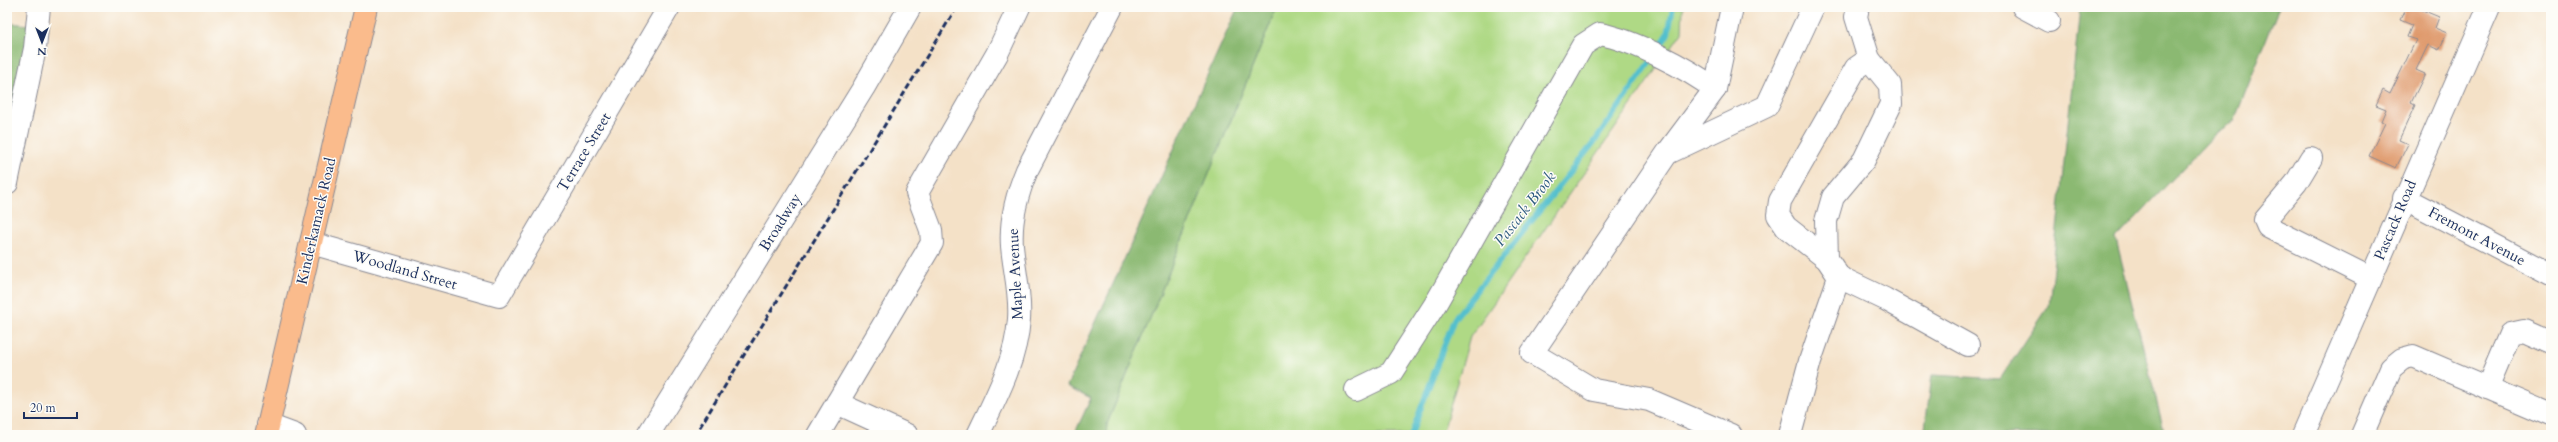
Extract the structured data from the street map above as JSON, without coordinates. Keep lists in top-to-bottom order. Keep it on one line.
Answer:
{"streets":{"main road":["Kinderkamack Road"],"street":["Terrace Street","Pascack Road","Broadway","Fremont Avenue","Woodland Street","Maple Avenue"]},"crossings":[["Terrace Street","Woodland Street"],["Pascack Road","Fremont Avenue"],["Kinderkamack Road","Woodland Street"]],"water":["Pascack Brook"],"scale_bar":"20 m","north":"bottom"}
